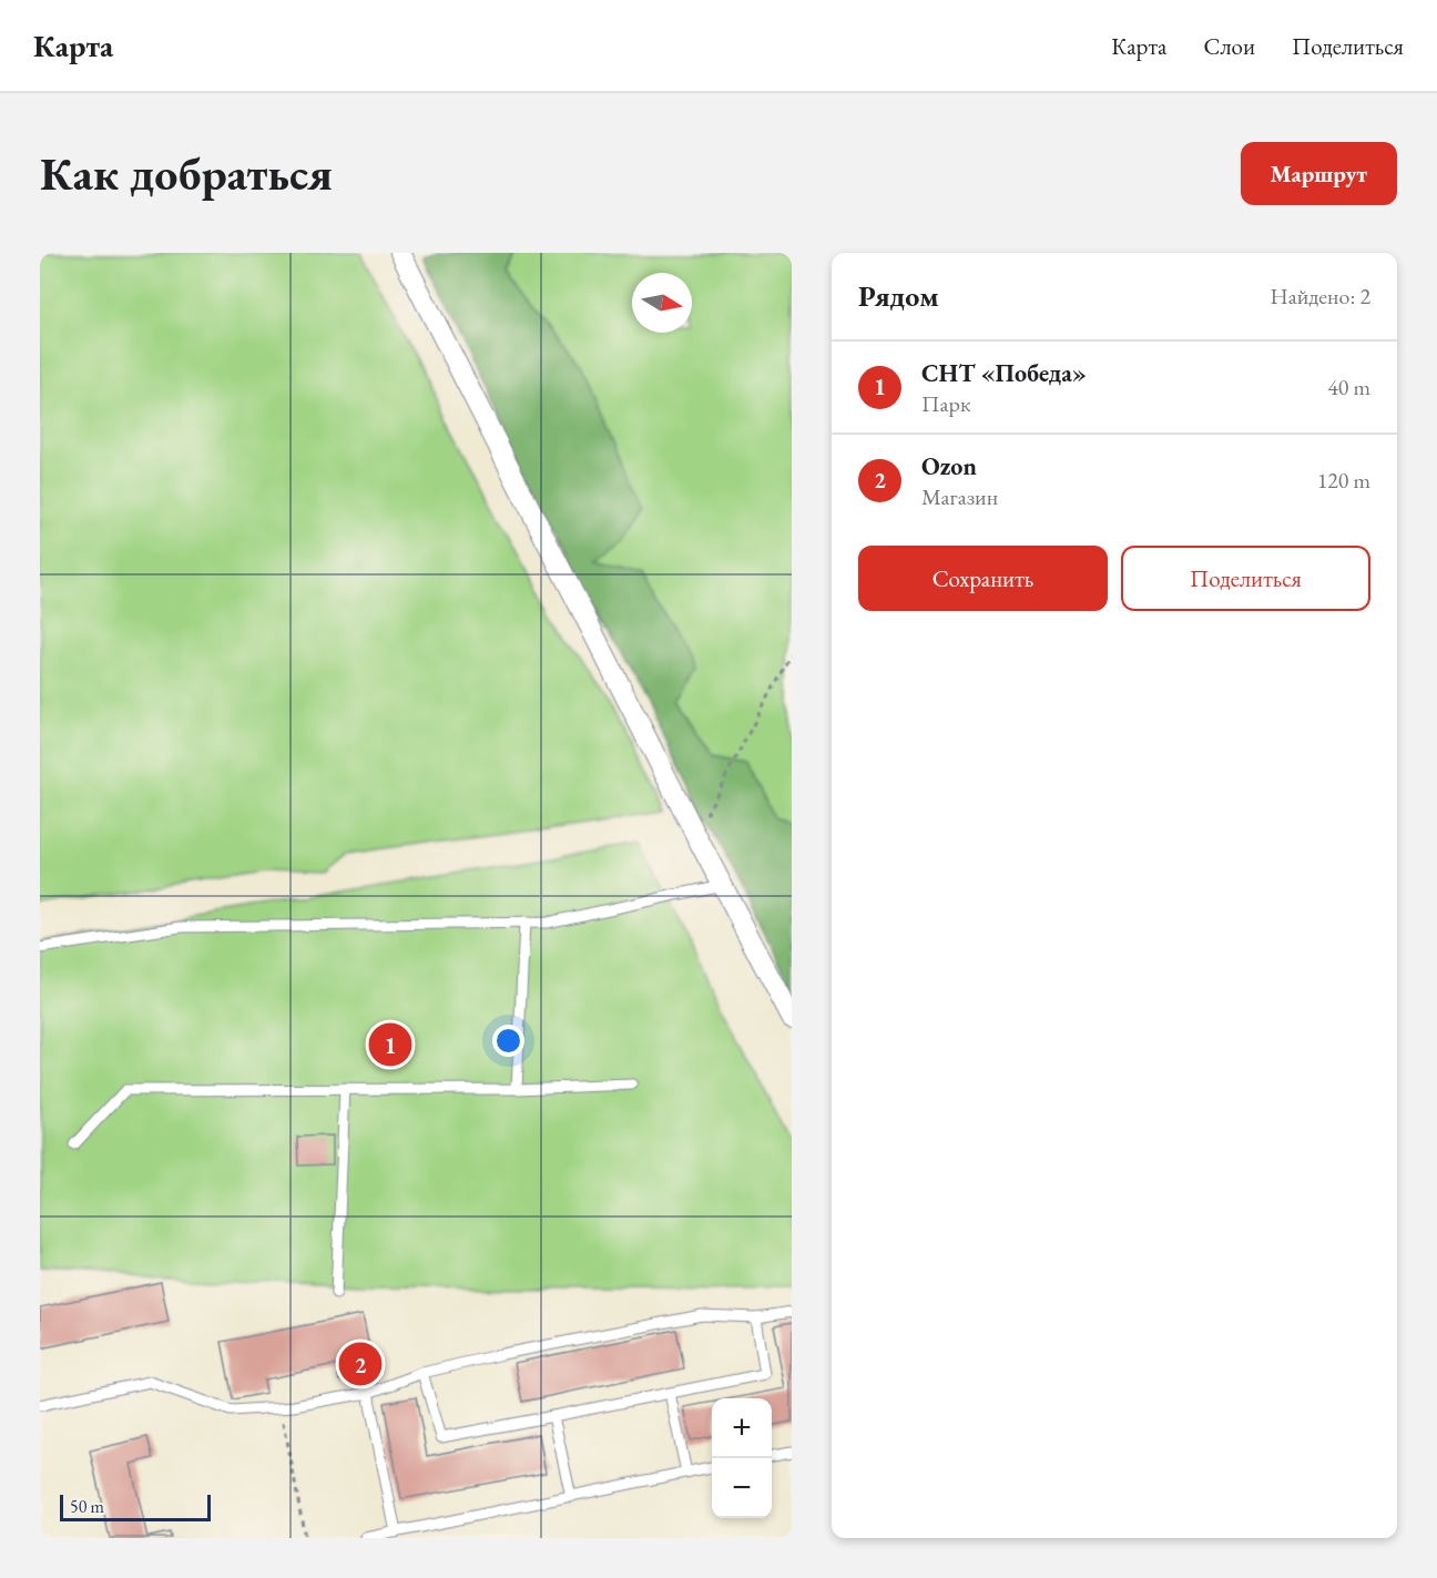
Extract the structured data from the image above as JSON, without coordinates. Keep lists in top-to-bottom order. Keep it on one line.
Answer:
{"scale_bar":"50 m","north":"right","page":{"header":"Карта","nav":["Карта","Слои","Поделиться"],"buttons":["Маршрут",["Сохранить","Поделиться"]],"title":"Как добраться","heading":["Рядом","Найдено: 2"],"list":[{"mark":"1","name":"СНТ «Победа»","note":"Парк","value":"40 m"},{"mark":"2","name":"Ozon","note":"Магазин","value":"120 m"}],"pins":["1","2"],"map_buttons":["+","−"],"scale":"50 m"}}
